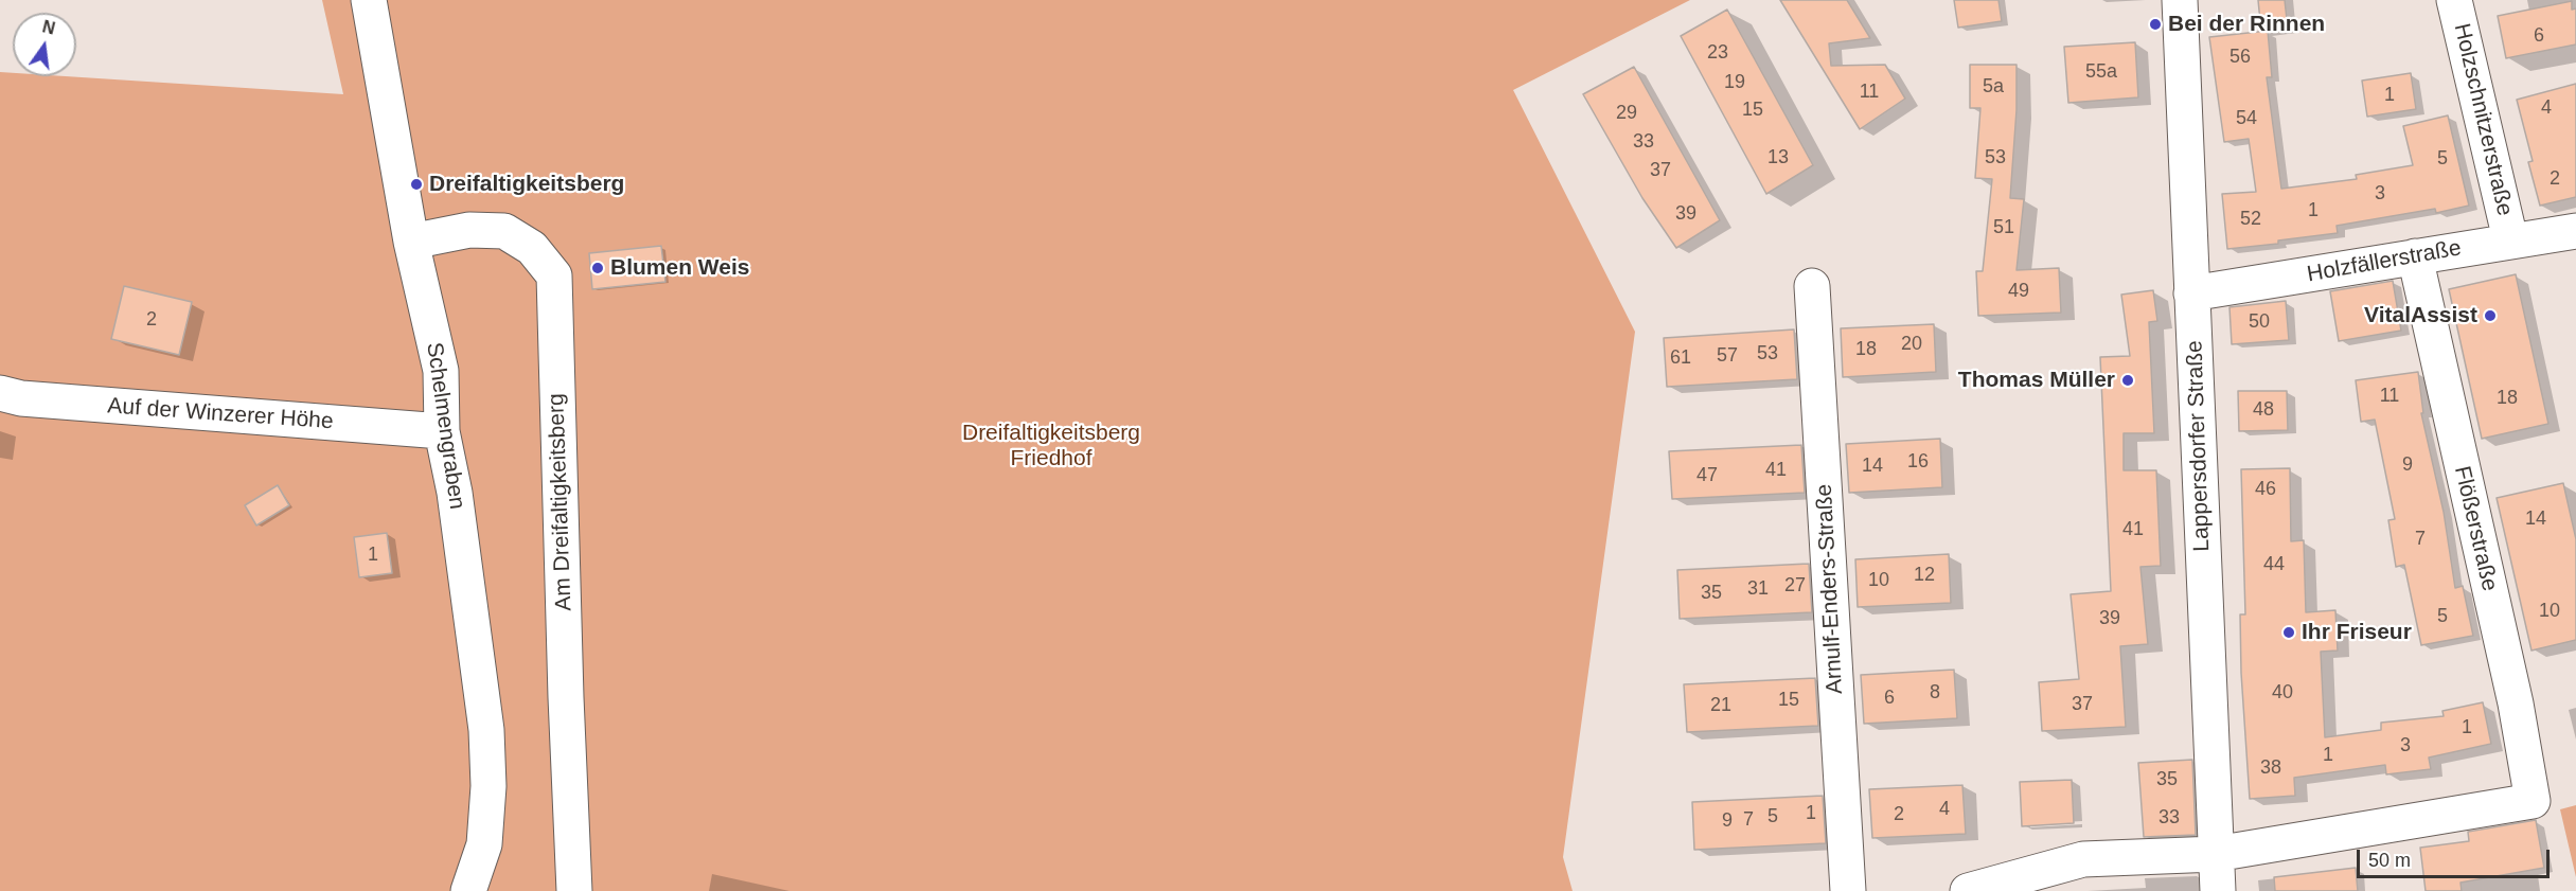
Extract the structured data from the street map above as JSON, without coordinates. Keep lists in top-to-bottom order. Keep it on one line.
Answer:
{"streets":{"street":["Holzschnitzerstraße","Holzfällerstraße","Auf der Winzerer Höhe","Schelmengraben","Lappersdorfer Straße","Am Dreifaltigkeitsberg","Flößerstraße","Arnulf-Enders-Straße"]},"crossings":[["Holzschnitzerstraße","Holzfällerstraße"],["Holzfällerstraße","Lappersdorfer Straße"],["Holzfällerstraße","Flößerstraße"],["Auf der Winzerer Höhe","Schelmengraben"],["Schelmengraben","Am Dreifaltigkeitsberg"],["Lappersdorfer Straße","Flößerstraße"]],"parks":["Dreifaltigkeitsberg Friedhof"],"places":["Bei der Rinnen","Dreifaltigkeitsberg","Blumen Weis","VitalAssist","Thomas Müller","Ihr Friseur"],"house_numbers":["6","23","56","55a","19","5a","11","1","4","15","29","54","33","13","53","5","37","2","3","1","39","52","51","49","2","50","20","18","53","57","61","11","18","48","16","9","14","41","47","46","14","41","7","1","44","12","10","27","31","35","10","5","39","8","40","6","15","37","21","1","3","1","38","35","4","1","2","5","33","7","9"],"scale_bar":"50 m","north":"top"}
